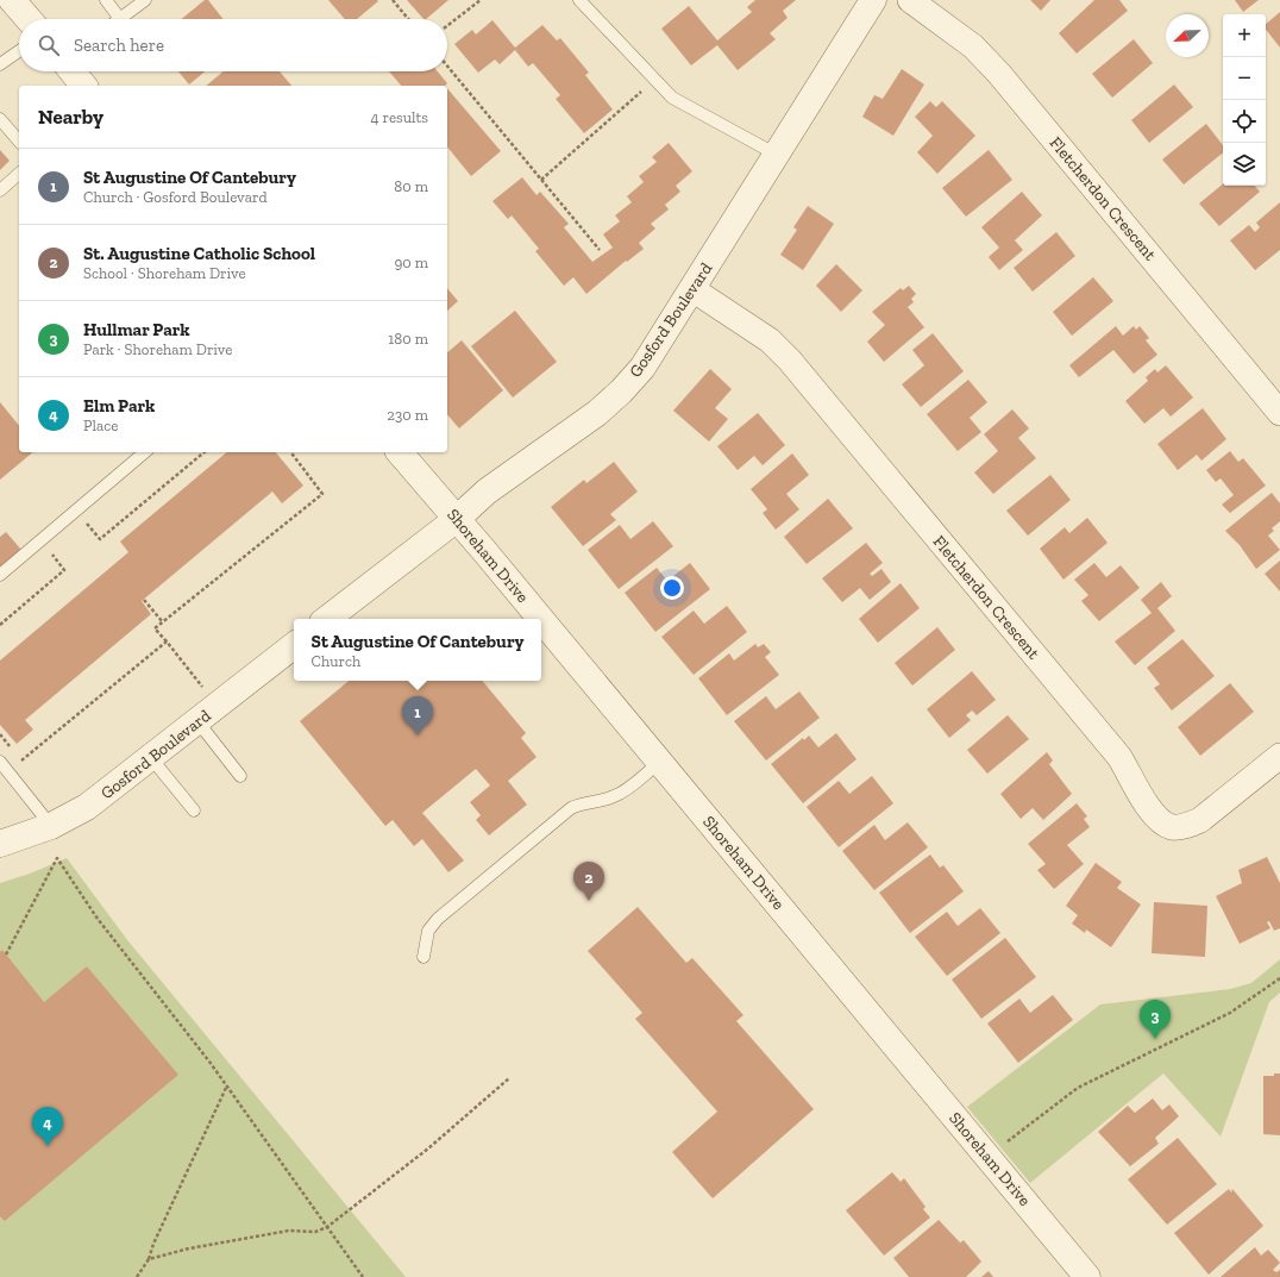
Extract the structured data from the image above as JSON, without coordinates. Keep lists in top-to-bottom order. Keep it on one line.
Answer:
{"streets":{"street":["Fletcherdon Crescent","Gosford Boulevard","Shoreham Drive"]},"crossings":[["Fletcherdon Crescent","Gosford Boulevard"],["Gosford Boulevard","Shoreham Drive"]],"north":"bottom left","page":{"map_buttons":["+","−"],"search":"Search here","heading":["Nearby","4 results"],"list":[{"mark":"1","name":"St Augustine Of Cantebury","note":"Church · Gosford Boulevard","value":"80 m"},{"mark":"2","name":"St. Augustine Catholic School","note":"School · Shoreham Drive","value":"90 m"},{"mark":"3","name":"Hullmar Park","note":"Park · Shoreham Drive","value":"180 m"},{"mark":"4","name":"Elm Park","note":"Place","value":"230 m"}],"popup":["St Augustine Of Cantebury","Church"],"pins":["1","2","3","4"]}}
